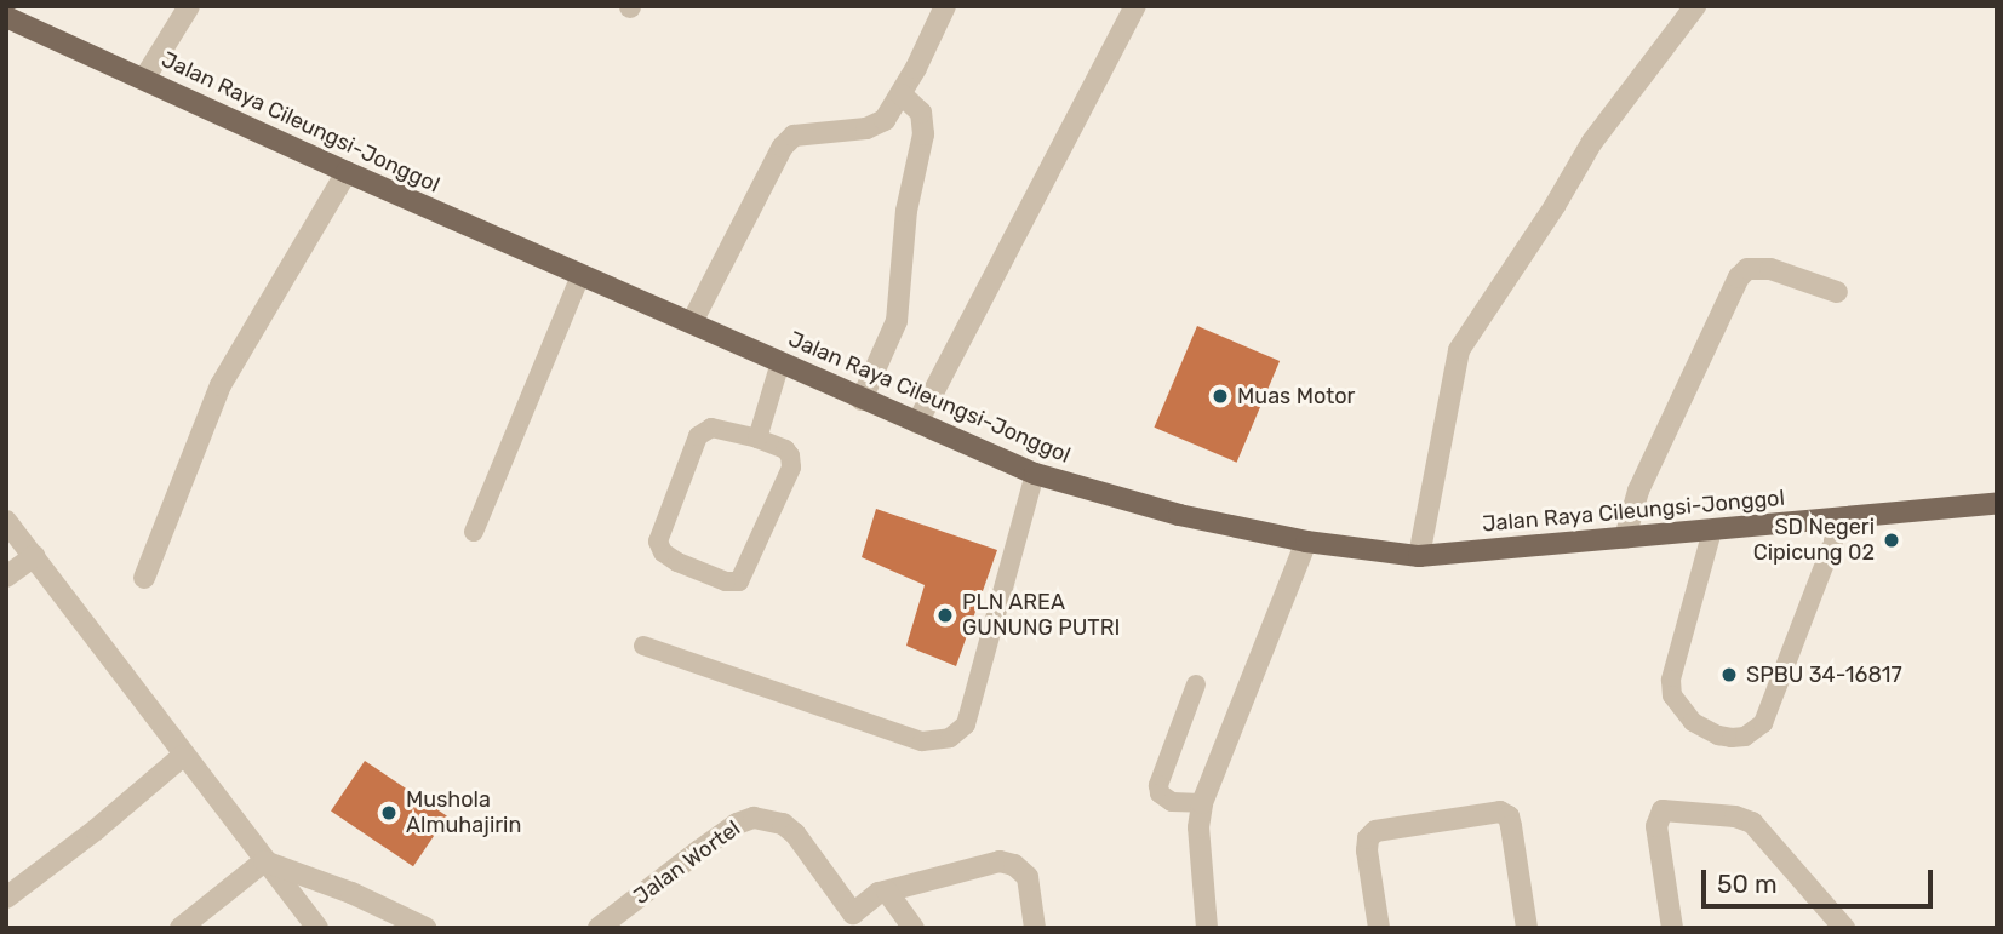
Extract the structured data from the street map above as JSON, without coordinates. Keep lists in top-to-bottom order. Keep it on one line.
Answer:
{"streets":{"main road":["Jalan Raya Cileungsi-Jonggol"],"street":["Jalan Wortel"]},"places":["Muas Motor","SD Negeri Cipicung 02","PLN AREA GUNUNG PUTRI","SPBU 34-16817","Mushola Almuhajirin"],"scale_bar":"50 m"}
